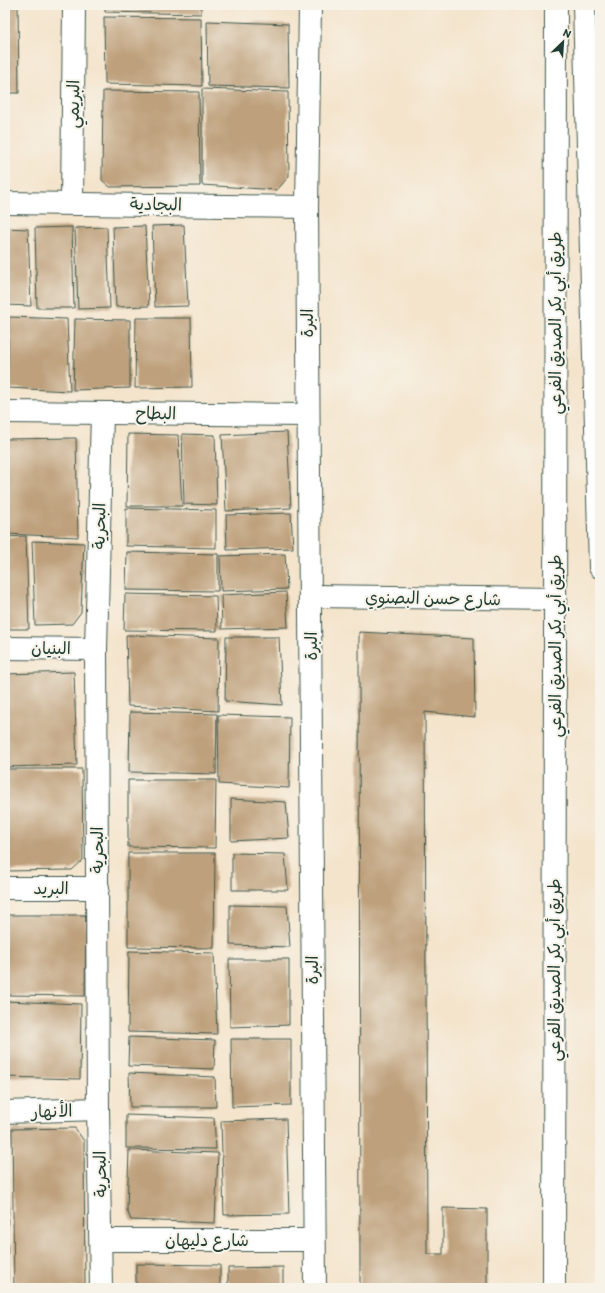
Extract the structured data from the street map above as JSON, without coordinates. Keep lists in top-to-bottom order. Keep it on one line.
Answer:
{"streets":{"street":["البريمي","البجادية","البرة","طريق أبي بكر الصديق الفرعي","البطاح","البحرية","شارع حسن البصنوي","البنيان","البريد","الأنهار","شارع دليهان"]},"crossings":[["البريمي","البجادية"],["البجادية","البرة"],["البرة","البطاح"],["البرة","شارع حسن البصنوي"],["البرة","شارع دليهان"],["طريق أبي بكر الصديق الفرعي","شارع حسن البصنوي"],["البطاح","البحرية"],["البحرية","البنيان"],["البحرية","البريد"],["البحرية","الأنهار"],["البحرية","شارع دليهان"]],"north":"top right"}
